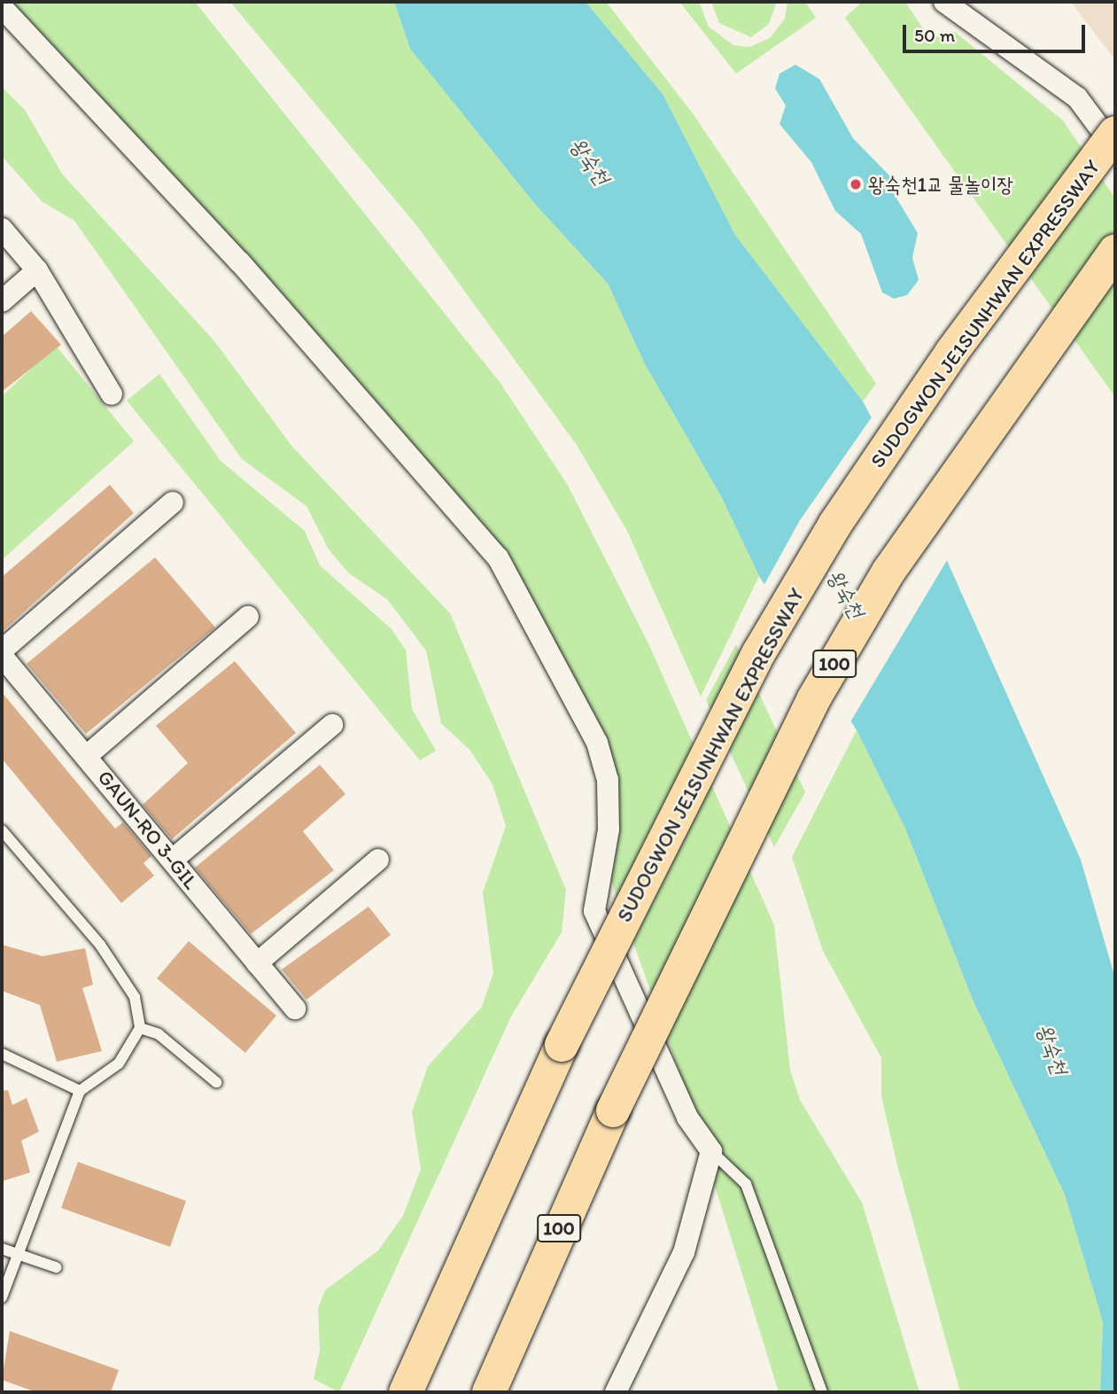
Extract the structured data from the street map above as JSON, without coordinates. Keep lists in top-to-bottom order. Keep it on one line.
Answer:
{"streets":{"highway":["SUDOGWON JE1SUNHWAN EXPRESSWAY","100"],"street":["GAUN-RO 3-GIL"]},"water":["왕숙천"],"places":["왕숙천1교 물놀이장"],"scale_bar":"50 m"}
